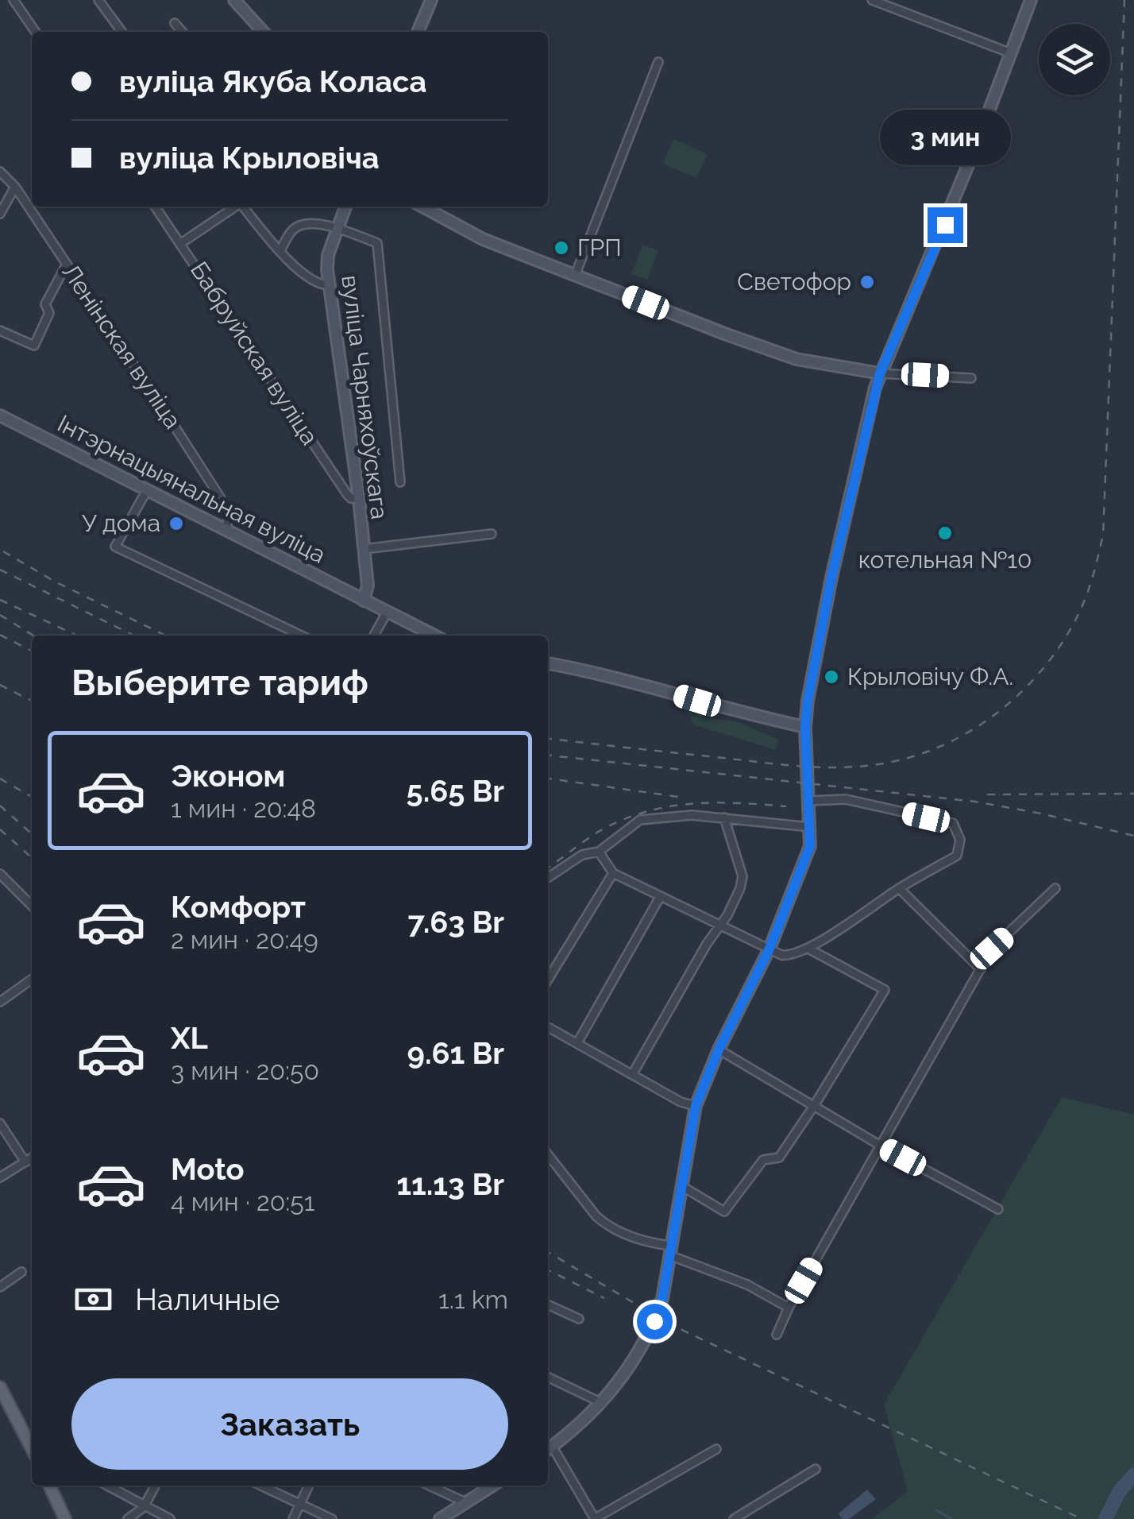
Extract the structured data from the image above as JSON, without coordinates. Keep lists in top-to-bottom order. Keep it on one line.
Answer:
{"streets":{"street":["Ленінская вуліца","Бабруйская вуліца","вуліца Чарняхоўскага","Інтэрнацыянальная вуліца"]},"crossings":[["Ленінская вуліца","Інтэрнацыянальная вуліца"],["Бабруйская вуліца","вуліца Чарняхоўскага"],["вуліца Чарняхоўскага","Інтэрнацыянальная вуліца"]],"places":["ГРП","Светофор","У дома","котельная №10","Крыловічу Ф.А."],"page":{"banner":["вуліца Якуба Коласа","вуліца Крыловіча"],"bubble":"3 мин","heading":"Выберите тариф","list":[{"name":"Эконом","note":"1 мин · 20:48","value":"5.65 Br"},{"name":"Комфорт","note":"2 мин · 20:49","value":"7.63 Br"},{"name":"XL","note":"3 мин · 20:50","value":"9.61 Br"},{"name":"Moto","note":"4 мин · 20:51","value":"11.13 Br"}],"pay":["Наличные","1.1 km"],"buttons":"Заказать"}}
